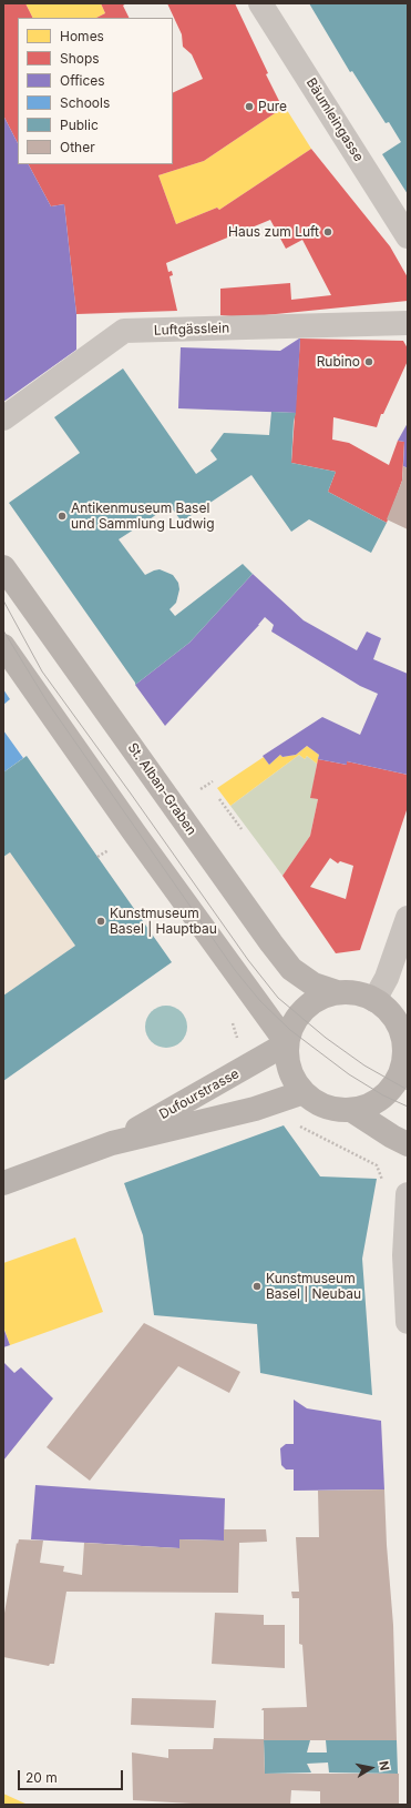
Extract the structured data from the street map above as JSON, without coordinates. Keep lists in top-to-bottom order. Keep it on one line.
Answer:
{"streets":{"street":["Bäumleingasse","Luftgässlein","St. Alban-Graben","Dufourstrasse"]},"crossings":[["St. Alban-Graben","Dufourstrasse"]],"places":["Pure","Haus zum Luft","Rubino","Antikenmuseum Basel und Sammlung Ludwig","Kunstmuseum Basel | Hauptbau","Kunstmuseum Basel | Neubau"],"legend":["Homes","Shops","Offices","Schools","Public","Other"],"scale_bar":"20 m","north":"right"}
